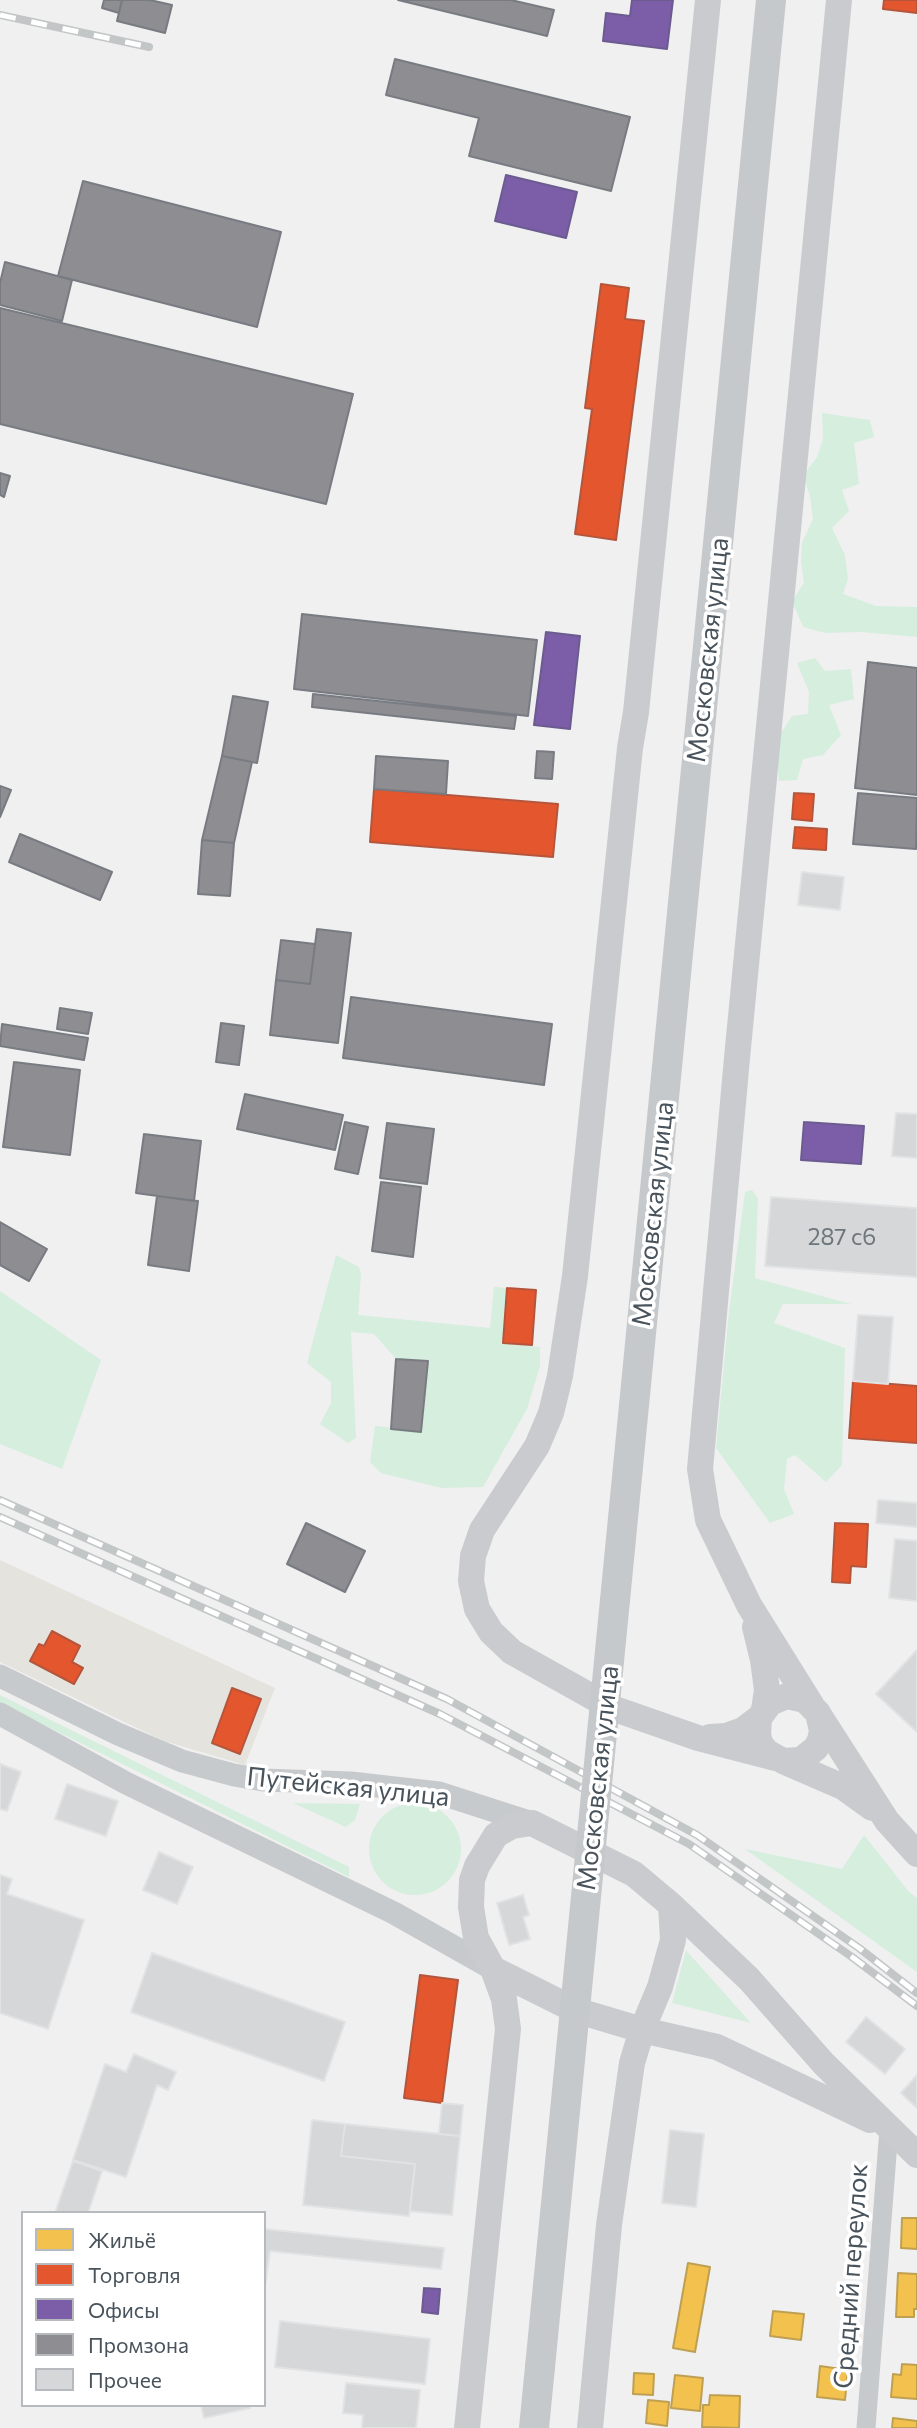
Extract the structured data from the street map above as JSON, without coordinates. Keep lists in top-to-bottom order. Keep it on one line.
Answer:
{"streets":{"main road":["Московская улица","Путейская улица"],"street":["Средний переулок"]},"crossings":[["Путейская улица","Средний переулок"]],"house_numbers":["287 с6"],"legend":["Жильё","Торговля","Офисы","Промзона","Прочее"]}
